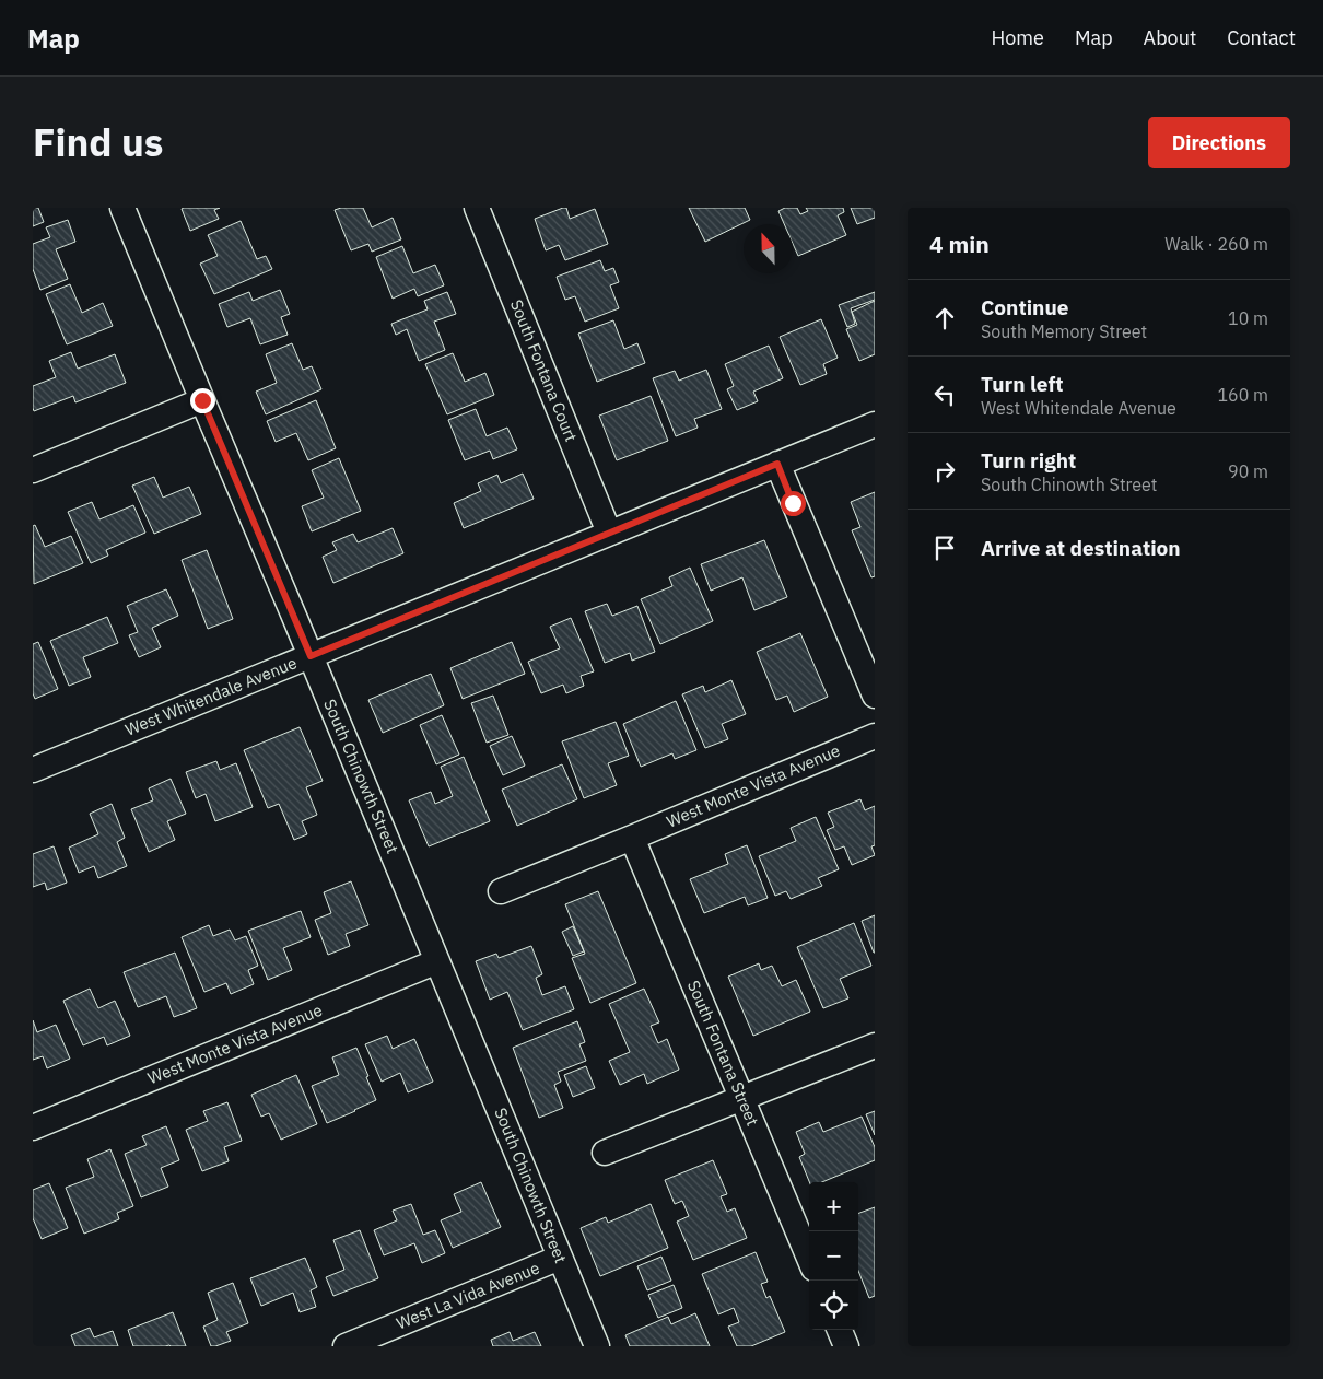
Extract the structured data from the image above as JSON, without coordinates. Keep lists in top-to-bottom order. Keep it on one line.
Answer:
{"streets":{"street":["South Fontana Court","West Whitendale Avenue","South Chinowth Street","West Monte Vista Avenue","South Fontana Street","West La Vida Avenue"]},"crossings":[["South Fontana Court","West Whitendale Avenue"],["West Whitendale Avenue","South Chinowth Street"],["South Chinowth Street","West Monte Vista Avenue"],["South Chinowth Street","West La Vida Avenue"],["West Monte Vista Avenue","South Fontana Street"]],"north":"top","page":{"header":"Map","nav":["Home","Map","About","Contact"],"title":"Find us","buttons":"Directions","heading":["4 min","Walk · 260 m"],"list":[["Continue","South Memory Street","10 m"],["Turn left","West Whitendale Avenue","160 m"],["Turn right","South Chinowth Street","90 m"],"Arrive at destination"],"map_buttons":["+","−"]}}
